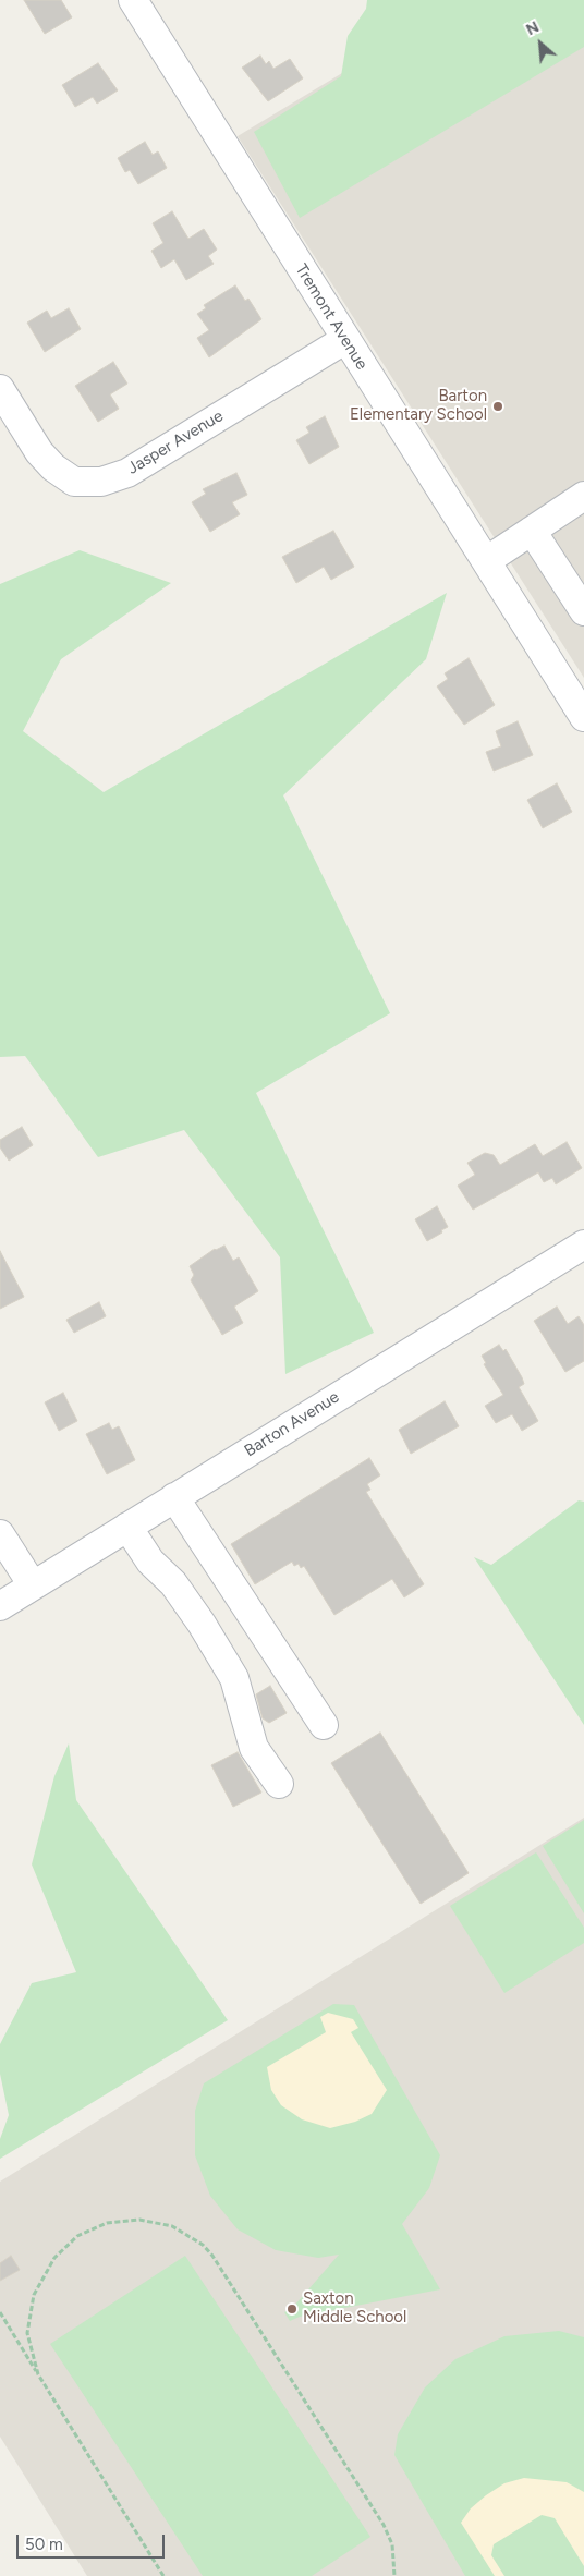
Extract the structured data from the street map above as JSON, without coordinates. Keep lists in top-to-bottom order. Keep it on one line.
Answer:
{"streets":{"street":["Tremont Avenue","Jasper Avenue","Barton Avenue"]},"crossings":[["Tremont Avenue","Jasper Avenue"]],"places":["Barton Elementary School","Saxton Middle School"],"scale_bar":"50 m","north":"top left"}
